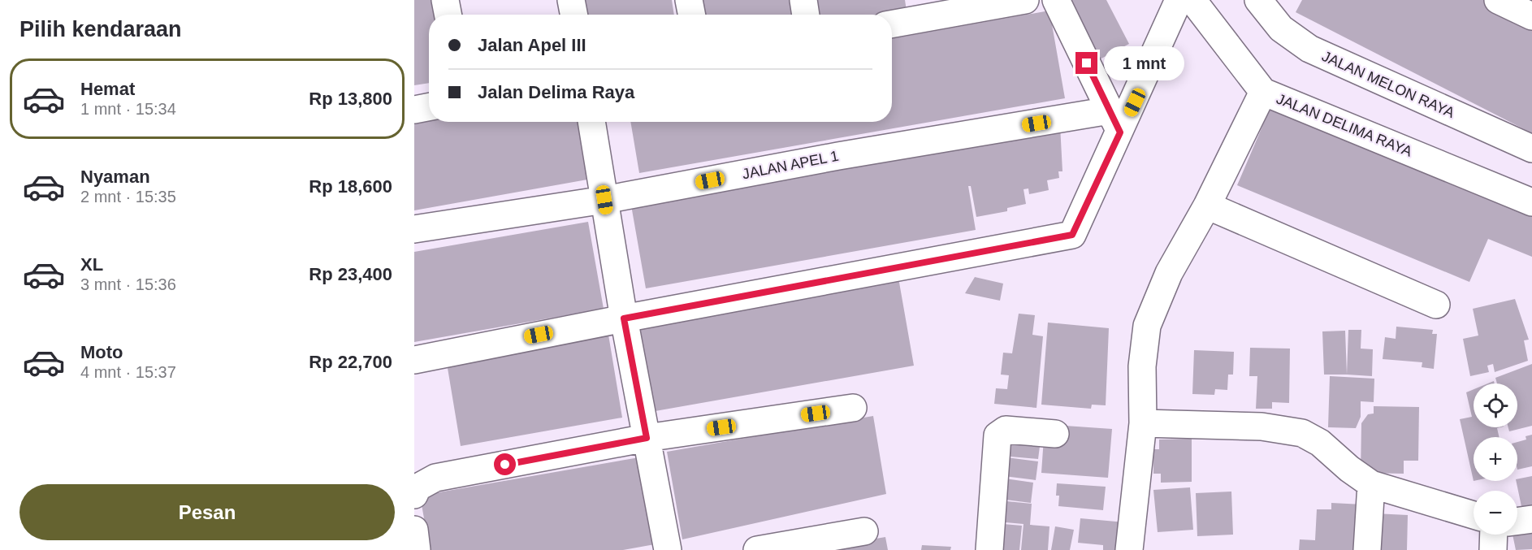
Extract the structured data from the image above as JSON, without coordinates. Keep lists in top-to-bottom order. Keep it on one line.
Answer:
{"streets":{"street":["JALAN MELON RAYA","JALAN DELIMA RAYA","JALAN APEL 1"]},"page":{"heading":"Pilih kendaraan","banner":["Jalan Apel III","Jalan Delima Raya"],"bubble":"1 mnt","list":[{"name":"Hemat","note":"1 mnt · 15:34","value":"Rp 13,800"},{"name":"Nyaman","note":"2 mnt · 15:35","value":"Rp 18,600"},{"name":"XL","note":"3 mnt · 15:36","value":"Rp 23,400"},{"name":"Moto","note":"4 mnt · 15:37","value":"Rp 22,700"}],"map_buttons":["+","−"],"buttons":"Pesan"}}
